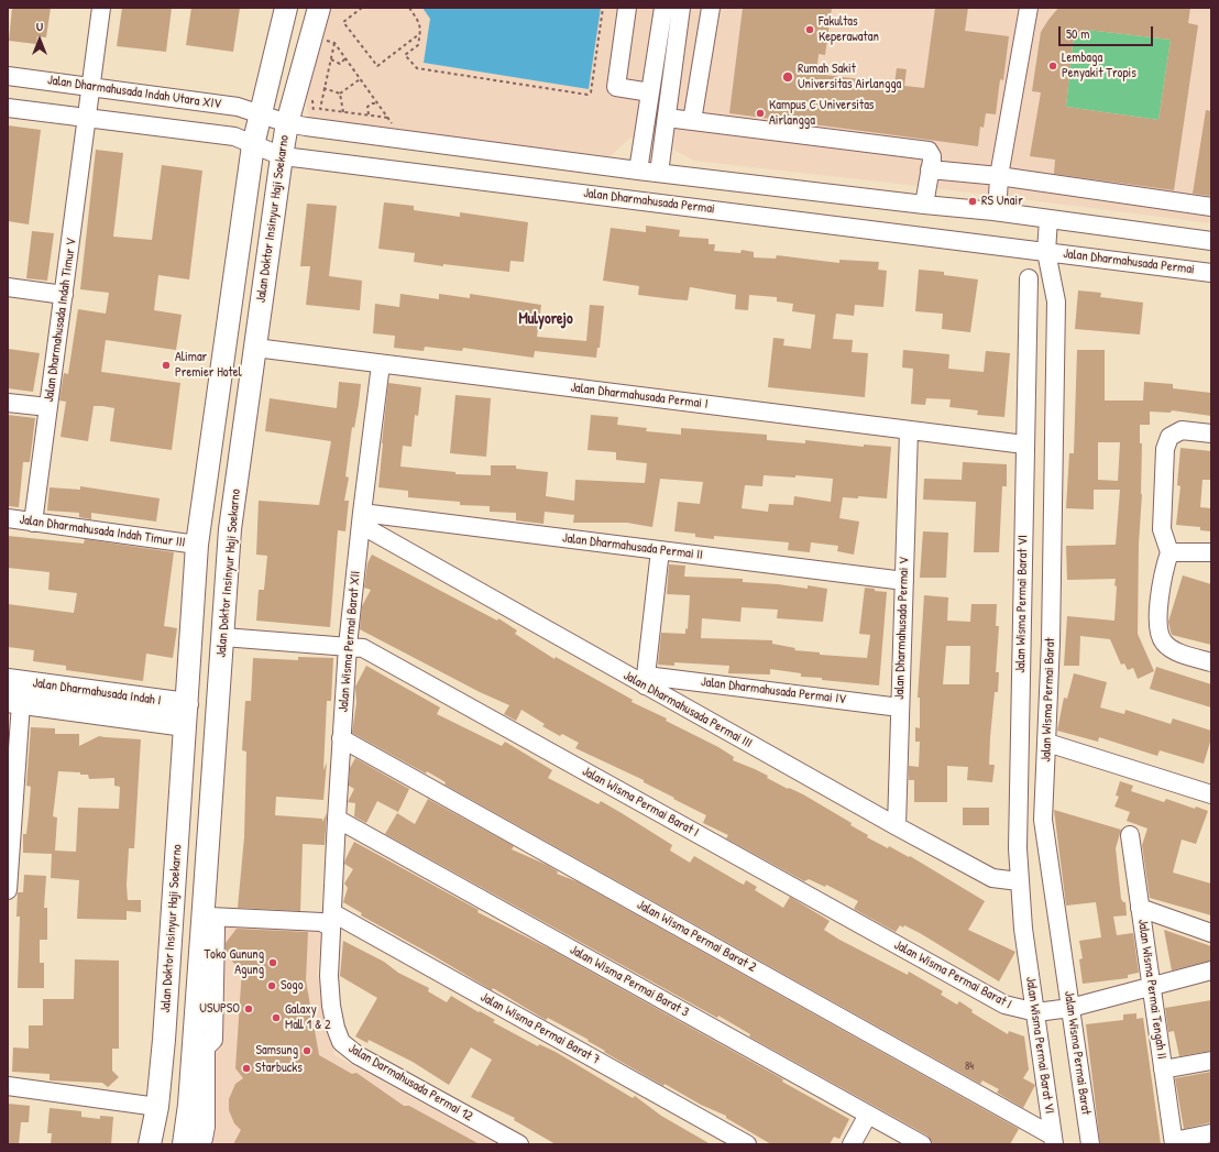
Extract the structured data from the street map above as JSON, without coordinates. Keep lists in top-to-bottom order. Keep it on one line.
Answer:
{"streets":{"main road":["Jalan Doktor Insinyur Haji Soekarno","Jalan Dharmahusada Indah I"],"street":["Jalan Dharmahusada Indah Utara XIV","Jalan Dharmahusada Permai","Jalan Dharmahusada Indah Timur V","Jalan Dharmahusada Permai I","Jalan Dharmahusada Indah Timur III","Jalan Dharmahusada Permai II","Jalan Wisma Permai Barat VI","Jalan Dharmahusada Permai V","Jalan Wisma Permai Barat XII","Jalan Dharmahusada Permai IV","Jalan Wisma Permai Barat","Jalan Dharmahusada Permai III","Jalan Wisma Permai Barat I","Jalan Wisma Permai Barat 2","Jalan Wisma Permai Barat 3","Jalan Wisma Permai Tengah II","Jalan Wisma Permai Barat 7","Jalan Darmahusada Permai 12"]},"crossings":[["Jalan Dharmahusada Indah Utara XIV","Jalan Doktor Insinyur Haji Soekarno"],["Jalan Dharmahusada Indah Utara XIV","Jalan Dharmahusada Indah Timur V"],["Jalan Dharmahusada Permai","Jalan Doktor Insinyur Haji Soekarno"],["Jalan Dharmahusada Permai","Jalan Wisma Permai Barat"],["Jalan Doktor Insinyur Haji Soekarno","Jalan Dharmahusada Permai I"],["Jalan Doktor Insinyur Haji Soekarno","Jalan Dharmahusada Indah Timur III"],["Jalan Doktor Insinyur Haji Soekarno","Jalan Dharmahusada Indah I"],["Jalan Doktor Insinyur Haji Soekarno","Jalan Wisma Permai Barat I"],["Jalan Doktor Insinyur Haji Soekarno","Jalan Wisma Permai Barat 7"],["Jalan Dharmahusada Indah Timur V","Jalan Dharmahusada Indah Timur III"],["Jalan Dharmahusada Permai I","Jalan Wisma Permai Barat VI"],["Jalan Dharmahusada Permai I","Jalan Dharmahusada Permai V"],["Jalan Dharmahusada Permai I","Jalan Wisma Permai Barat XII"],["Jalan Dharmahusada Permai II","Jalan Dharmahusada Permai V"],["Jalan Dharmahusada Permai II","Jalan Wisma Permai Barat XII"],["Jalan Dharmahusada Permai II","Jalan Dharmahusada Permai III"],["Jalan Wisma Permai Barat VI","Jalan Dharmahusada Permai III"],["Jalan Wisma Permai Barat VI","Jalan Wisma Permai Barat I"],["Jalan Wisma Permai Barat VI","Jalan Wisma Permai Barat 2"],["Jalan Dharmahusada Permai V","Jalan Dharmahusada Permai IV"],["Jalan Dharmahusada Permai V","Jalan Dharmahusada Permai III"],["Jalan Wisma Permai Barat XII","Jalan Dharmahusada Permai III"],["Jalan Wisma Permai Barat XII","Jalan Wisma Permai Barat I"],["Jalan Wisma Permai Barat XII","Jalan Wisma Permai Barat 2"],["Jalan Wisma Permai Barat XII","Jalan Wisma Permai Barat 3"],["Jalan Wisma Permai Barat XII","Jalan Wisma Permai Barat 7"],["Jalan Wisma Permai Barat XII","Jalan Darmahusada Permai 12"],["Jalan Dharmahusada Permai IV","Jalan Dharmahusada Permai III"],["Jalan Wisma Permai Barat 7","Jalan Darmahusada Permai 12"]],"districts":["Mulyorejo"],"places":["Fakultas Keperawatan","Lembaga Penyakit Tropis","Rumah Sakit Universitas Airlangga","Kampus C Universitas Airlangga","RS Unair","Alimar Premier Hotel","Toko Gunung Agung","Sogo","USUPSO","Galaxy Mall 1 & 2","Samsung","Starbucks"],"house_numbers":["84"],"scale_bar":"50 m","north":"top"}
